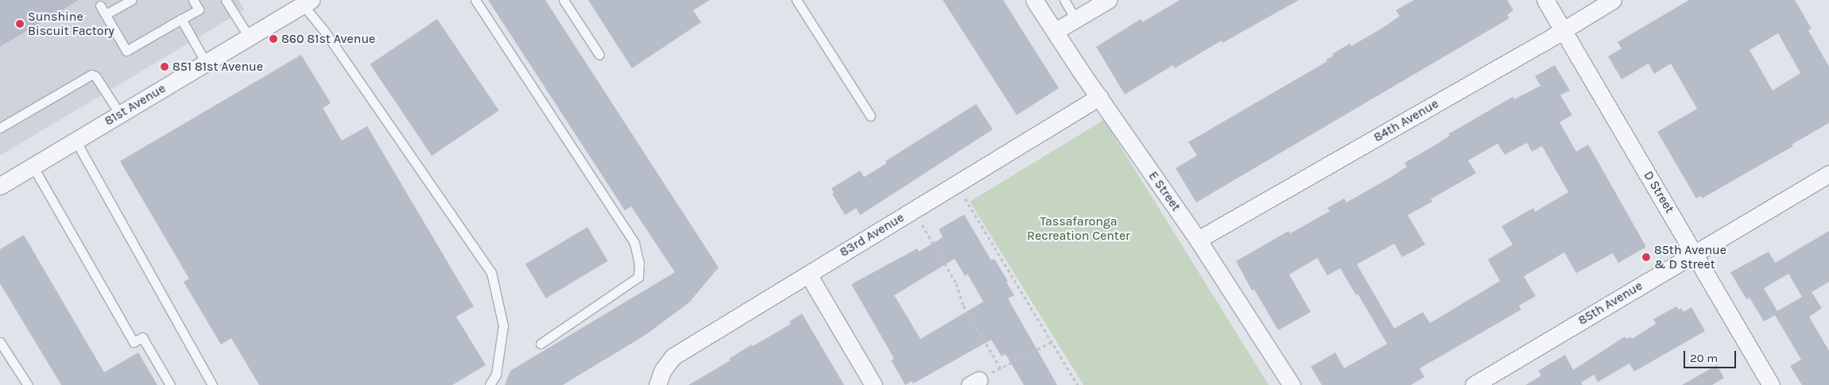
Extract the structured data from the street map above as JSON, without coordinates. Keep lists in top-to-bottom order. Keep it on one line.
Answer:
{"streets":{"street":["81st Avenue","84th Avenue","E Street","D Street","83rd Avenue","85th Avenue"]},"crossings":[["84th Avenue","E Street"],["84th Avenue","D Street"],["E Street","83rd Avenue"],["D Street","85th Avenue"]],"parks":["Tassafaronga Recreation Center"],"places":["Sunshine Biscuit Factory","860 81st Avenue","851 81st Avenue","85th Avenue & D Street"],"scale_bar":"20 m"}
